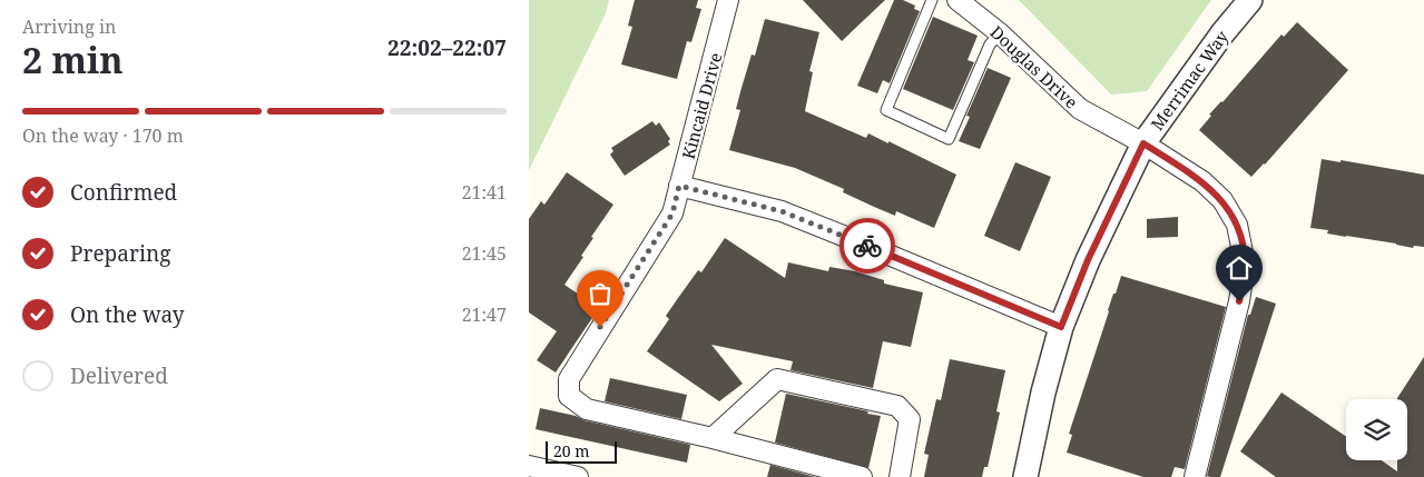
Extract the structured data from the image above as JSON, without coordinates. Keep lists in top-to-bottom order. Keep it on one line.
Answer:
{"streets":{"street":["Douglas Drive","Merrimac Way","Kincaid Drive"]},"crossings":[["Douglas Drive","Merrimac Way"]],"scale_bar":"20 m","page":{"heading":["2 min","Arriving in","22:02–22:07"],"bar":"On the way · 170 m","list":[["Confirmed","21:41"],["Preparing","21:45"],["On the way","21:47"],"Delivered"],"scale":"20 m"}}
